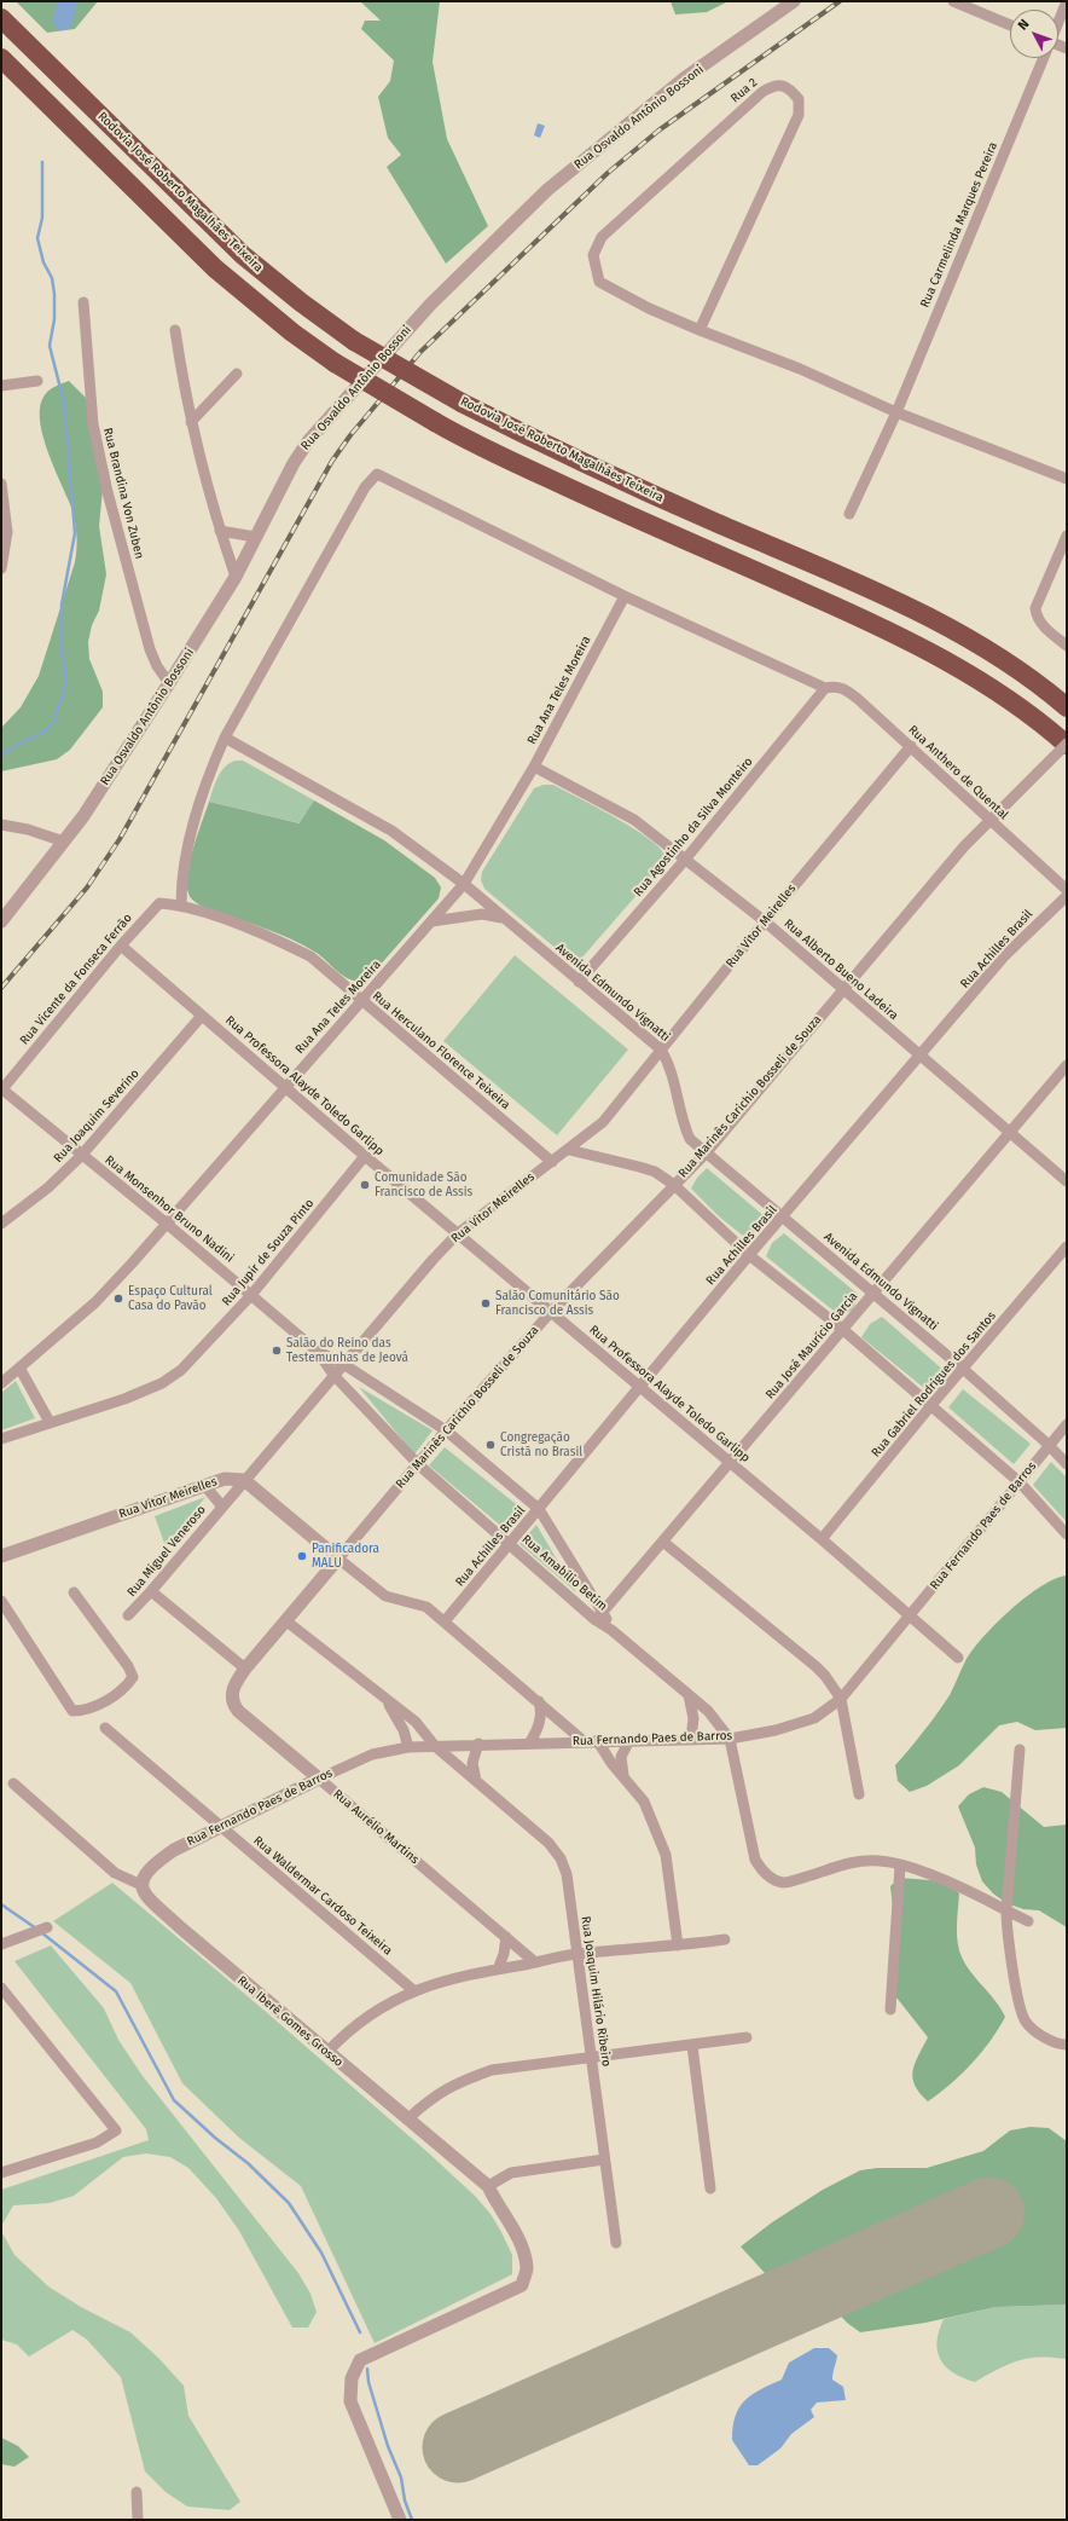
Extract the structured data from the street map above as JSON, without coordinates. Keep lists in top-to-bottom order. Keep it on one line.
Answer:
{"streets":{"highway":["Rodovia José Roberto Magalhães Teixeira"],"street":["Rua 2","Rua Osvaldo Antônio Bossoni","Rua Carmelinda Marques Pereira","Rua Brandina Von Zuben","Rua Ana Teles Moreira","Rua Anthero de Quental","Rua Agostinho da Silva Monteiro","Rua Vitor Meirelles","Rua Achilles Brasil","Rua Alberto Bueno Ladeira","Rua Vicente da Fonseca Ferrão","Avenida Edmundo Vignatti","Rua Herculano Florence Teixeira","Rua Professora Alayde Toledo Garlipp","Rua Marinês Carichio Bosseli de Souza","Rua Joaquim Severino","Rua Monsenhor Bruno Nadini","Rua Jupir de Souza Pinto","Rua José Maurício Garcia","Rua Gabriel Rodrigues dos Santos","Rua Fernando Paes de Barros","Rua Miguel Veneroso","Rua Amabílio Betim","Rua Aurélio Martins","Rua Waldermar Cardoso Teixeira","Rua Joaquim Hilário Ribeiro","Rua Iberê Gomes Grosso"]},"crossings":[["Rua Osvaldo Antônio Bossoni","Rua Brandina Von Zuben"],["Rua Ana Teles Moreira","Rua Anthero de Quental"],["Rua Ana Teles Moreira","Rua Alberto Bueno Ladeira"],["Rua Ana Teles Moreira","Avenida Edmundo Vignatti"],["Rua Ana Teles Moreira","Rua Herculano Florence Teixeira"],["Rua Ana Teles Moreira","Rua Professora Alayde Toledo Garlipp"],["Rua Ana Teles Moreira","Rua Monsenhor Bruno Nadini"],["Rua Anthero de Quental","Rua Agostinho da Silva Monteiro"],["Rua Anthero de Quental","Rua Vitor Meirelles"],["Rua Anthero de Quental","Avenida Edmundo Vignatti"],["Rua Anthero de Quental","Rua Marinês Carichio Bosseli de Souza"],["Rua Agostinho da Silva Monteiro","Rua Alberto Bueno Ladeira"],["Rua Agostinho da Silva Monteiro","Avenida Edmundo Vignatti"],["Rua Vitor Meirelles","Rua Alberto Bueno Ladeira"],["Rua Vitor Meirelles","Avenida Edmundo Vignatti"],["Rua Vitor Meirelles","Rua Herculano Florence Teixeira"],["Rua Vitor Meirelles","Rua Professora Alayde Toledo Garlipp"],["Rua Vitor Meirelles","Rua Monsenhor Bruno Nadini"],["Rua Vitor Meirelles","Rua Miguel Veneroso"],["Rua Vitor Meirelles","Rua Amabílio Betim"],["Rua Achilles Brasil","Rua Alberto Bueno Ladeira"],["Rua Achilles Brasil","Avenida Edmundo Vignatti"],["Rua Achilles Brasil","Rua Professora Alayde Toledo Garlipp"],["Rua Achilles Brasil","Rua Monsenhor Bruno Nadini"],["Rua Achilles Brasil","Rua Amabílio Betim"],["Rua Alberto Bueno Ladeira","Rua Marinês Carichio Bosseli de Souza"],["Rua Alberto Bueno Ladeira","Rua José Maurício Garcia"],["Rua Vicente da Fonseca Ferrão","Rua Herculano Florence Teixeira"],["Rua Vicente da Fonseca Ferrão","Rua Professora Alayde Toledo Garlipp"],["Rua Vicente da Fonseca Ferrão","Rua Monsenhor Bruno Nadini"],["Avenida Edmundo Vignatti","Rua Marinês Carichio Bosseli de Souza"],["Avenida Edmundo Vignatti","Rua José Maurício Garcia"],["Avenida Edmundo Vignatti","Rua Gabriel Rodrigues dos Santos"],["Avenida Edmundo Vignatti","Rua Fernando Paes de Barros"],["Rua Professora Alayde Toledo Garlipp","Rua Marinês Carichio Bosseli de Souza"],["Rua Professora Alayde Toledo Garlipp","Rua Joaquim Severino"],["Rua Professora Alayde Toledo Garlipp","Rua Jupir de Souza Pinto"],["Rua Professora Alayde Toledo Garlipp","Rua José Maurício Garcia"],["Rua Professora Alayde Toledo Garlipp","Rua Gabriel Rodrigues dos Santos"],["Rua Professora Alayde Toledo Garlipp","Rua Fernando Paes de Barros"],["Rua Marinês Carichio Bosseli de Souza","Rua Monsenhor Bruno Nadini"],["Rua Marinês Carichio Bosseli de Souza","Rua Amabílio Betim"],["Rua Marinês Carichio Bosseli de Souza","Rua Aurélio Martins"],["Rua Marinês Carichio Bosseli de Souza","Rua Joaquim Hilário Ribeiro"],["Rua Joaquim Severino","Rua Monsenhor Bruno Nadini"],["Rua Monsenhor Bruno Nadini","Rua Jupir de Souza Pinto"],["Rua Monsenhor Bruno Nadini","Rua José Maurício Garcia"],["Rua Monsenhor Bruno Nadini","Rua Amabílio Betim"],["Rua José Maurício Garcia","Rua Amabílio Betim"],["Rua Fernando Paes de Barros","Rua Amabílio Betim"],["Rua Fernando Paes de Barros","Rua Aurélio Martins"],["Rua Fernando Paes de Barros","Rua Waldermar Cardoso Teixeira"],["Rua Fernando Paes de Barros","Rua Joaquim Hilário Ribeiro"],["Rua Fernando Paes de Barros","Rua Iberê Gomes Grosso"]],"places":["Comunidade São Francisco de Assis","Espaço Cultural Casa do Pavão","Salão Comunitário São Francisco de Assis","Salão do Reino das Testemunhas de Jeová","Congregação Cristã no Brasil","Panificadora MALU"],"north":"top left"}
